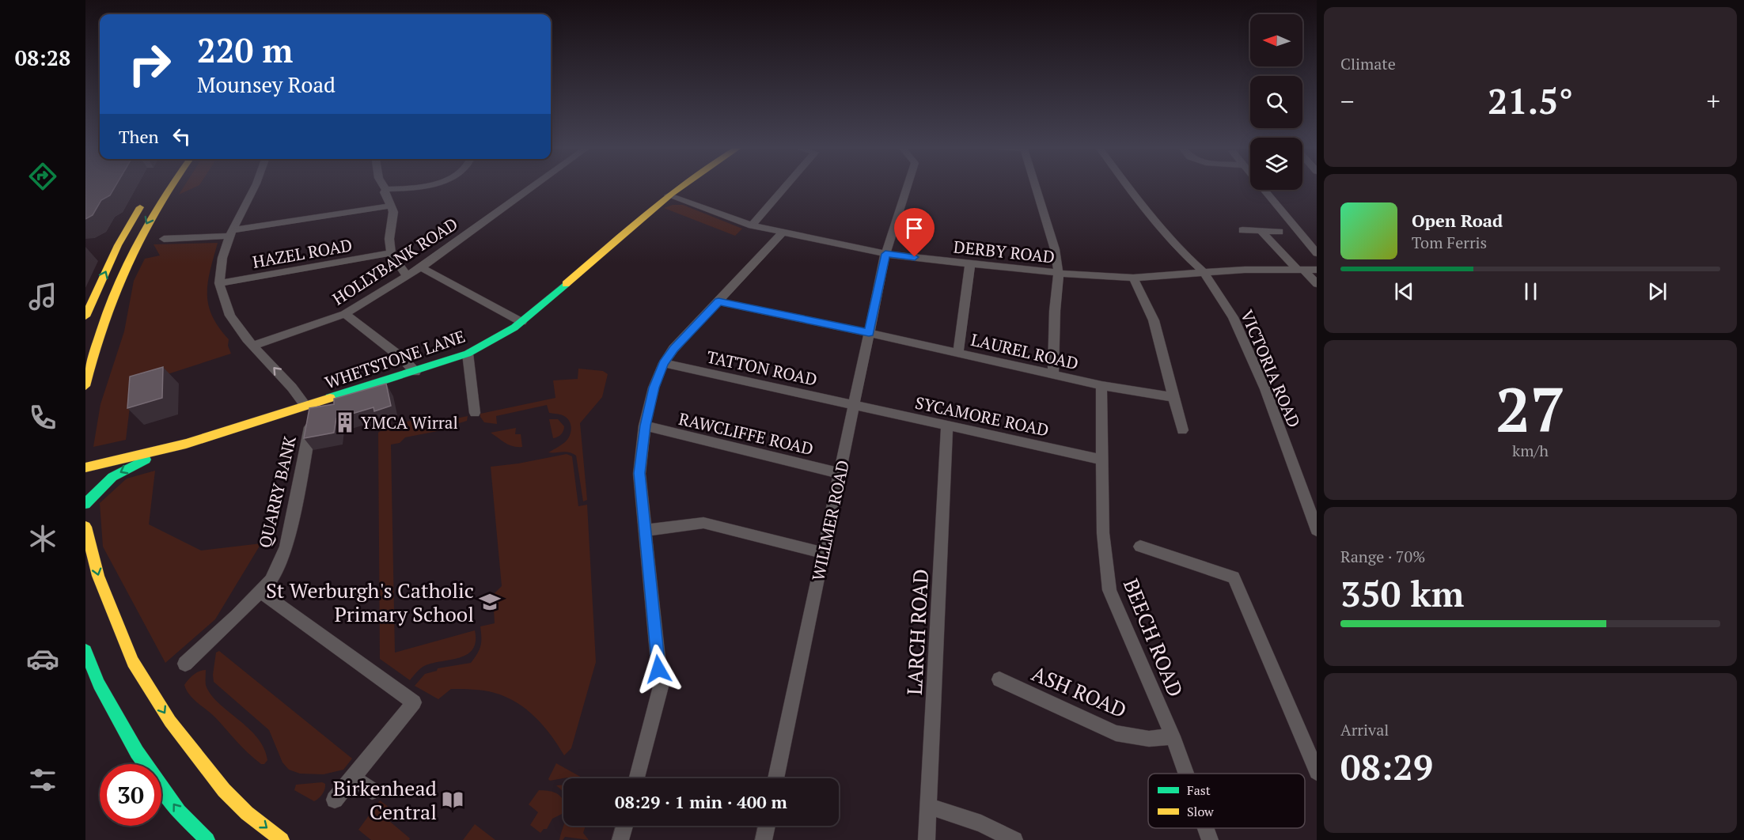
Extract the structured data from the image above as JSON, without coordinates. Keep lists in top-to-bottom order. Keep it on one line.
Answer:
{"streets":{"main road":["WHETSTONE LANE"],"street":["DERBY ROAD","HAZEL ROAD","HOLLYBANK ROAD","LAUREL ROAD","TATTON ROAD","VICTORIA ROAD","SYCAMORE ROAD","RAWCLIFFE ROAD","QUARRY BANK","WILLMER ROAD","LARCH ROAD","BEECH ROAD","ASH ROAD"]},"crossings":[["DERBY ROAD","WHETSTONE LANE"],["DERBY ROAD","VICTORIA ROAD"],["DERBY ROAD","WILLMER ROAD"],["LAUREL ROAD","WILLMER ROAD"],["LAUREL ROAD","BEECH ROAD"],["WHETSTONE LANE","QUARRY BANK"],["TATTON ROAD","SYCAMORE ROAD"],["TATTON ROAD","WILLMER ROAD"],["SYCAMORE ROAD","WILLMER ROAD"],["SYCAMORE ROAD","LARCH ROAD"],["SYCAMORE ROAD","BEECH ROAD"],["RAWCLIFFE ROAD","WILLMER ROAD"],["BEECH ROAD","ASH ROAD"]],"places":{"building":["YMCA Wirral"],"school or university":["St Werburgh's Catholic Primary School"],"library":["Birkenhead Central"]},"legend":["Fast","Slow"],"north":"left","page":{"tabs":"08:28","tile":["Climate",["27","km/h"],["Range · 70%","350 km"],["Arrival","08:29"]],"turn":["220 m","Mounsey Road"],"heat":["−","21.5°","+"],"then":"Then","song":["Open Road","Tom Ferris"],"limit":"30","trip":"08:29 · 1 min · 400 m"}}
